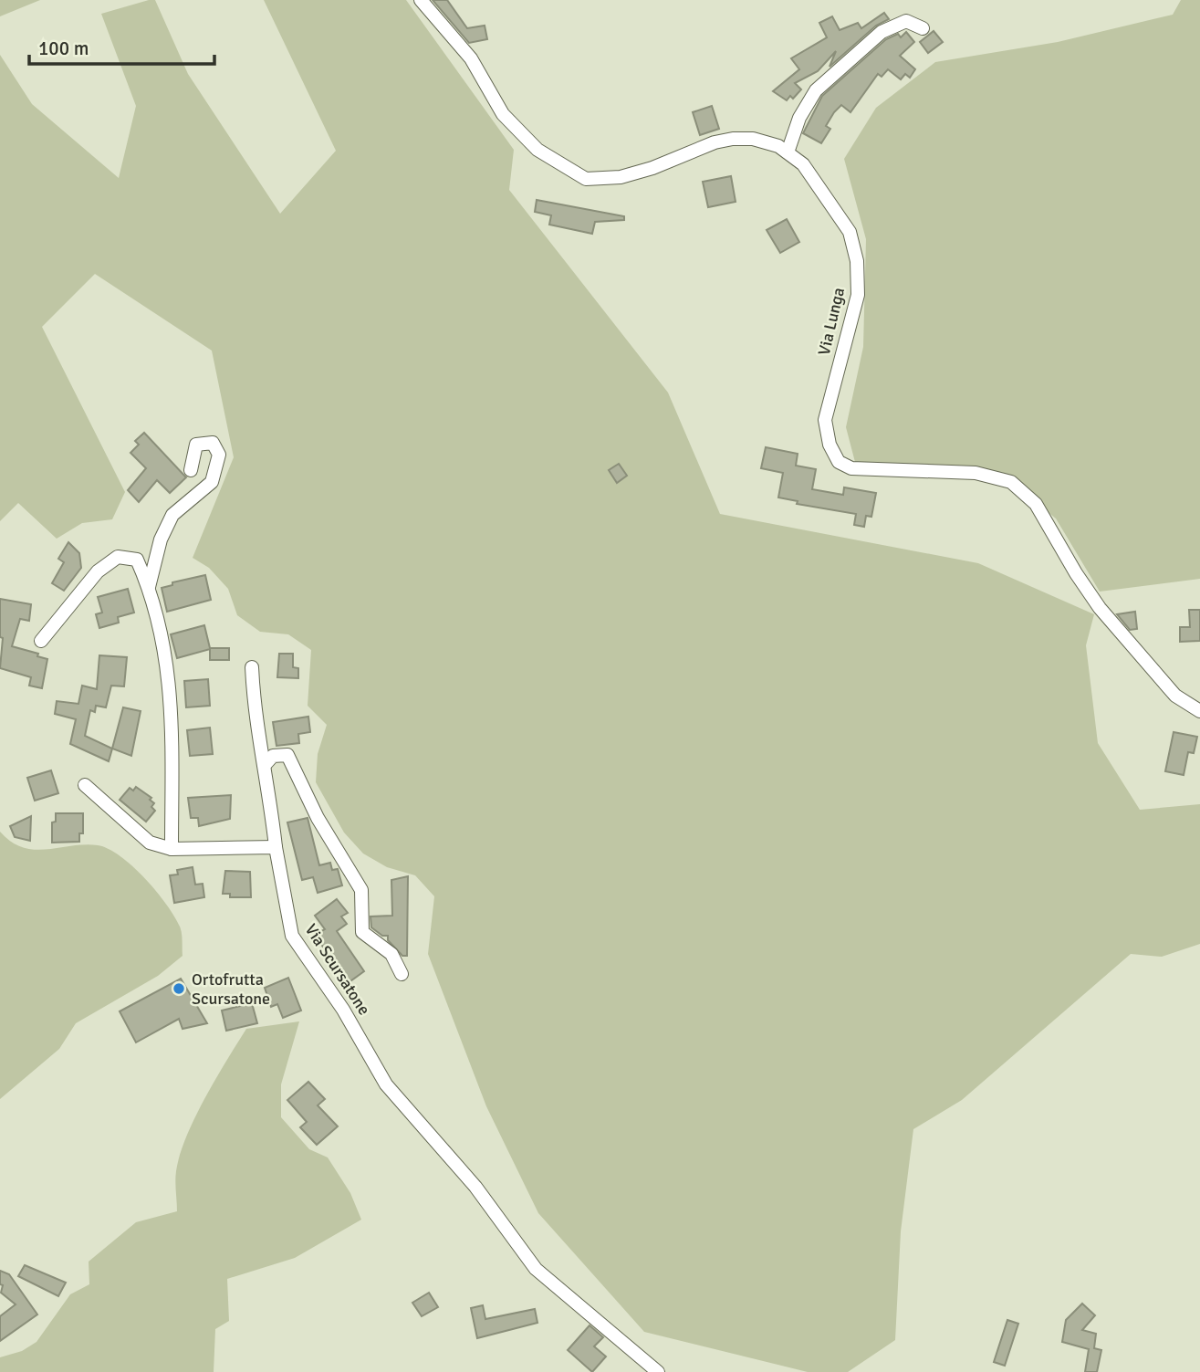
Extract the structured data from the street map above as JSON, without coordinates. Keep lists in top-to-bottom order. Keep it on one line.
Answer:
{"streets":{"street":["Via Lunga","Via Scursatone"]},"places":["Ortofrutta Scursatone"],"scale_bar":"100 m"}
